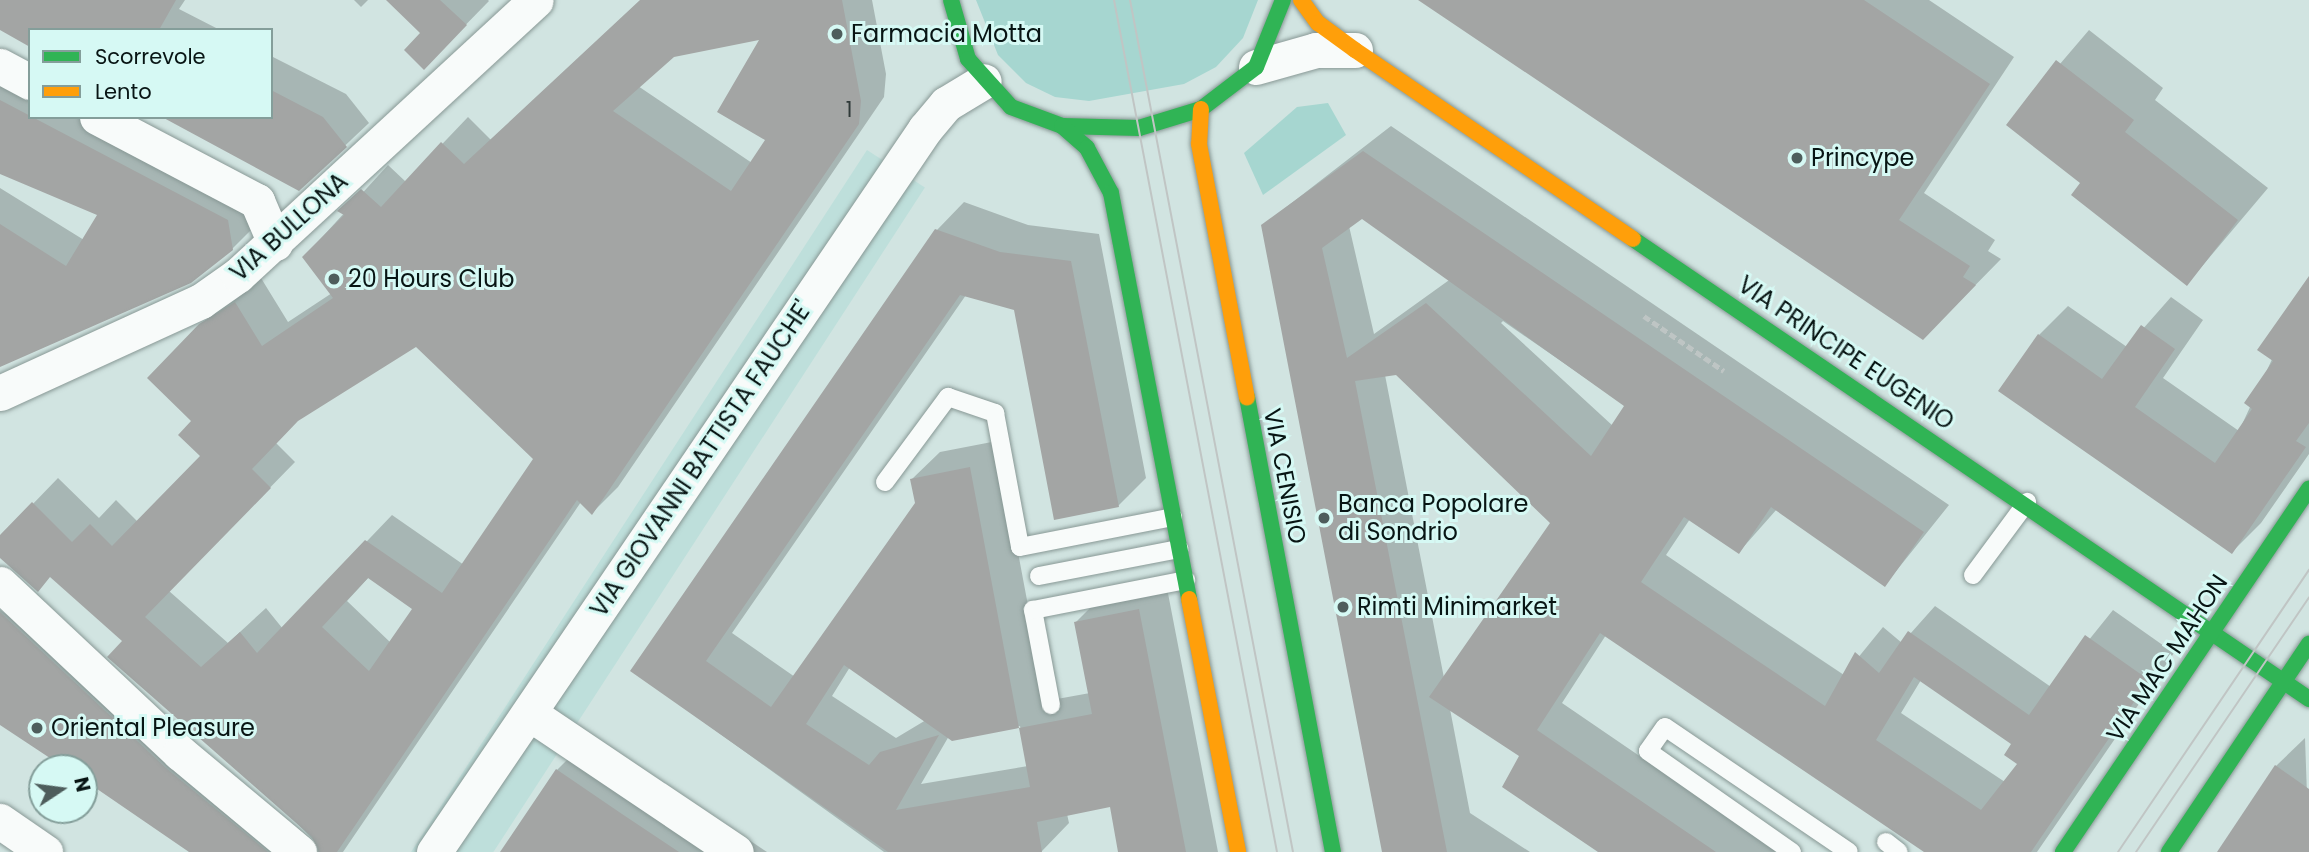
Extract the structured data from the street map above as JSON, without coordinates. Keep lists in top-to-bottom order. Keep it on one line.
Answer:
{"streets":{"main road":["VIA PRINCIPE EUGENIO","VIA CENISIO","VIA MAC MAHON"],"street":["VIA BULLONA","VIA GIOVANNI BATTISTA FAUCHE'"]},"crossings":[["VIA PRINCIPE EUGENIO","VIA MAC MAHON"]],"places":["Farmacia Motta","Princype","20 Hours Club","Banca Popolare di Sondrio","Rimti Minimarket","Oriental Pleasure"],"house_numbers":["1"],"legend":["Scorrevole","Lento"],"north":"right"}
